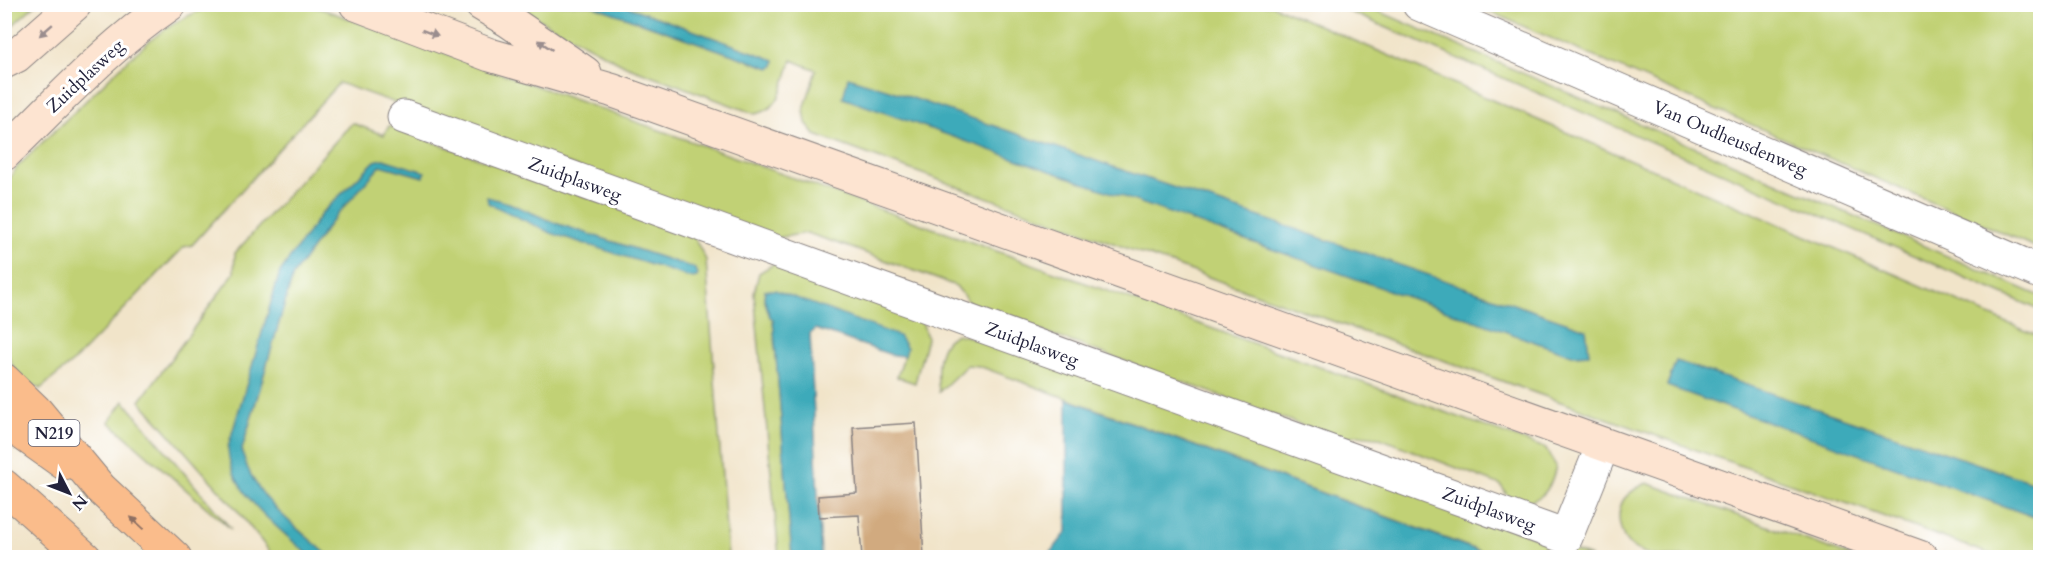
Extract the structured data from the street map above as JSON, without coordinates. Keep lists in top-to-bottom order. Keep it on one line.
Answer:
{"streets":{"main road":["Zuidplasweg","N219"],"street":["Van Oudheusdenweg"]},"north":"bottom right"}
